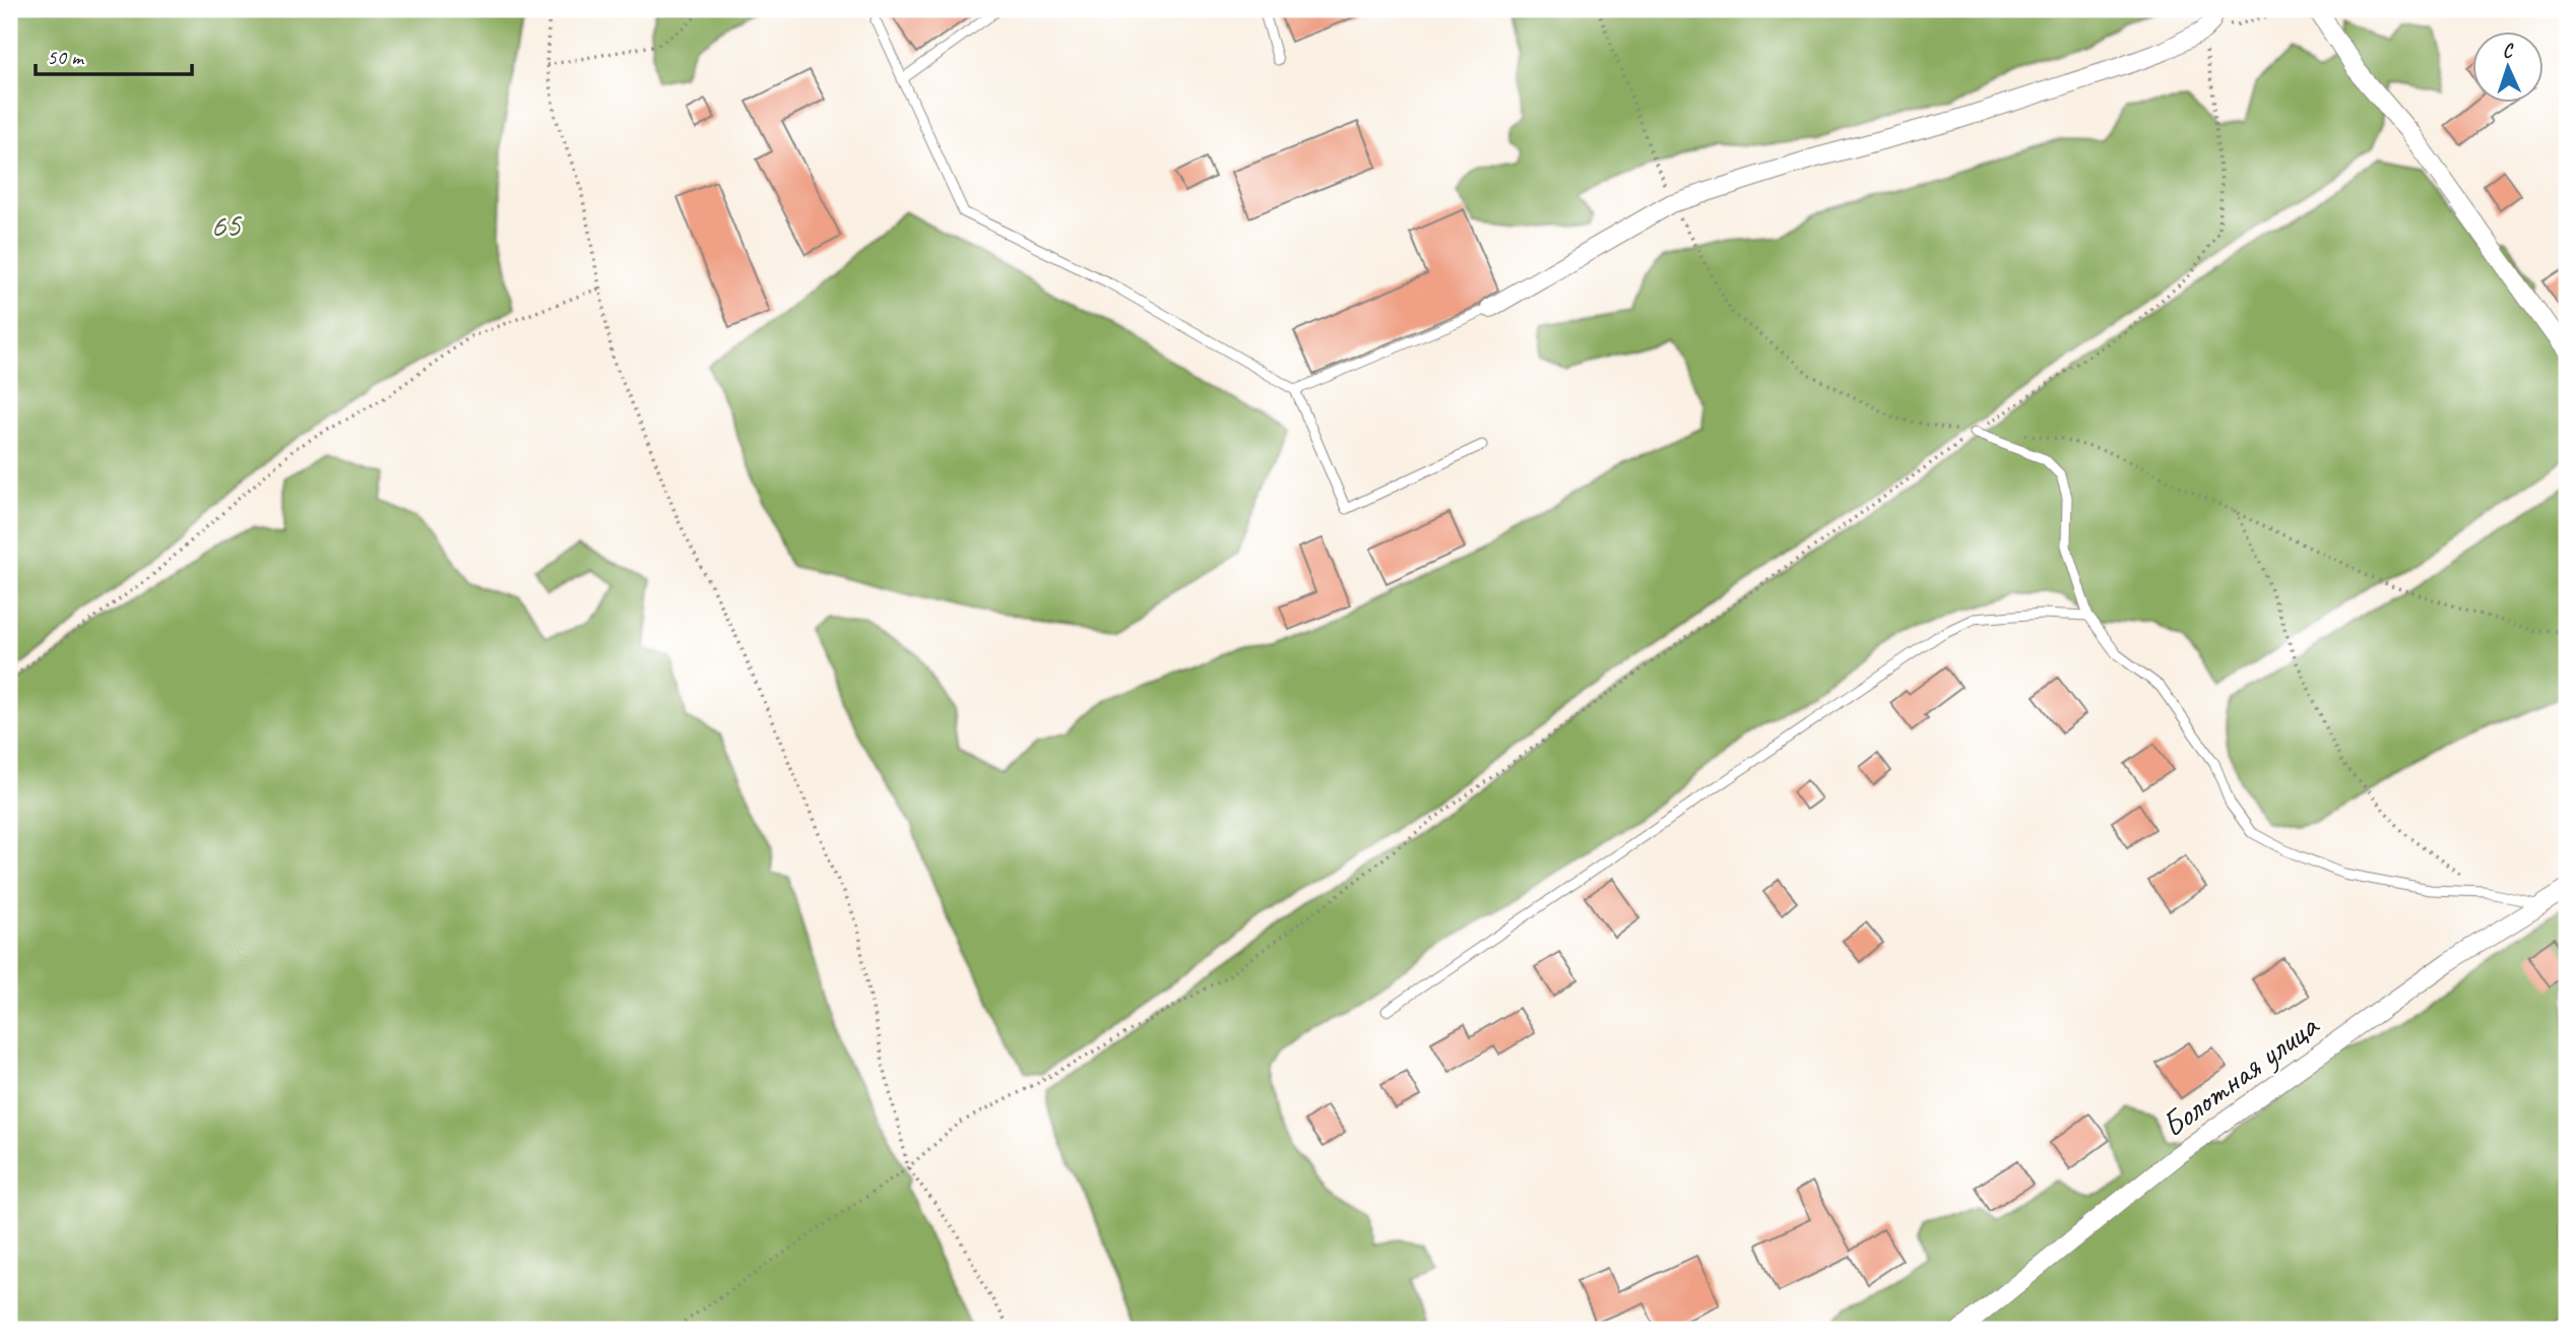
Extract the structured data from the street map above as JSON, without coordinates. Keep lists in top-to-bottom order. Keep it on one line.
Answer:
{"streets":{"street":["Болотная улица"]},"parks":["65"],"scale_bar":"50 m","north":"top"}
